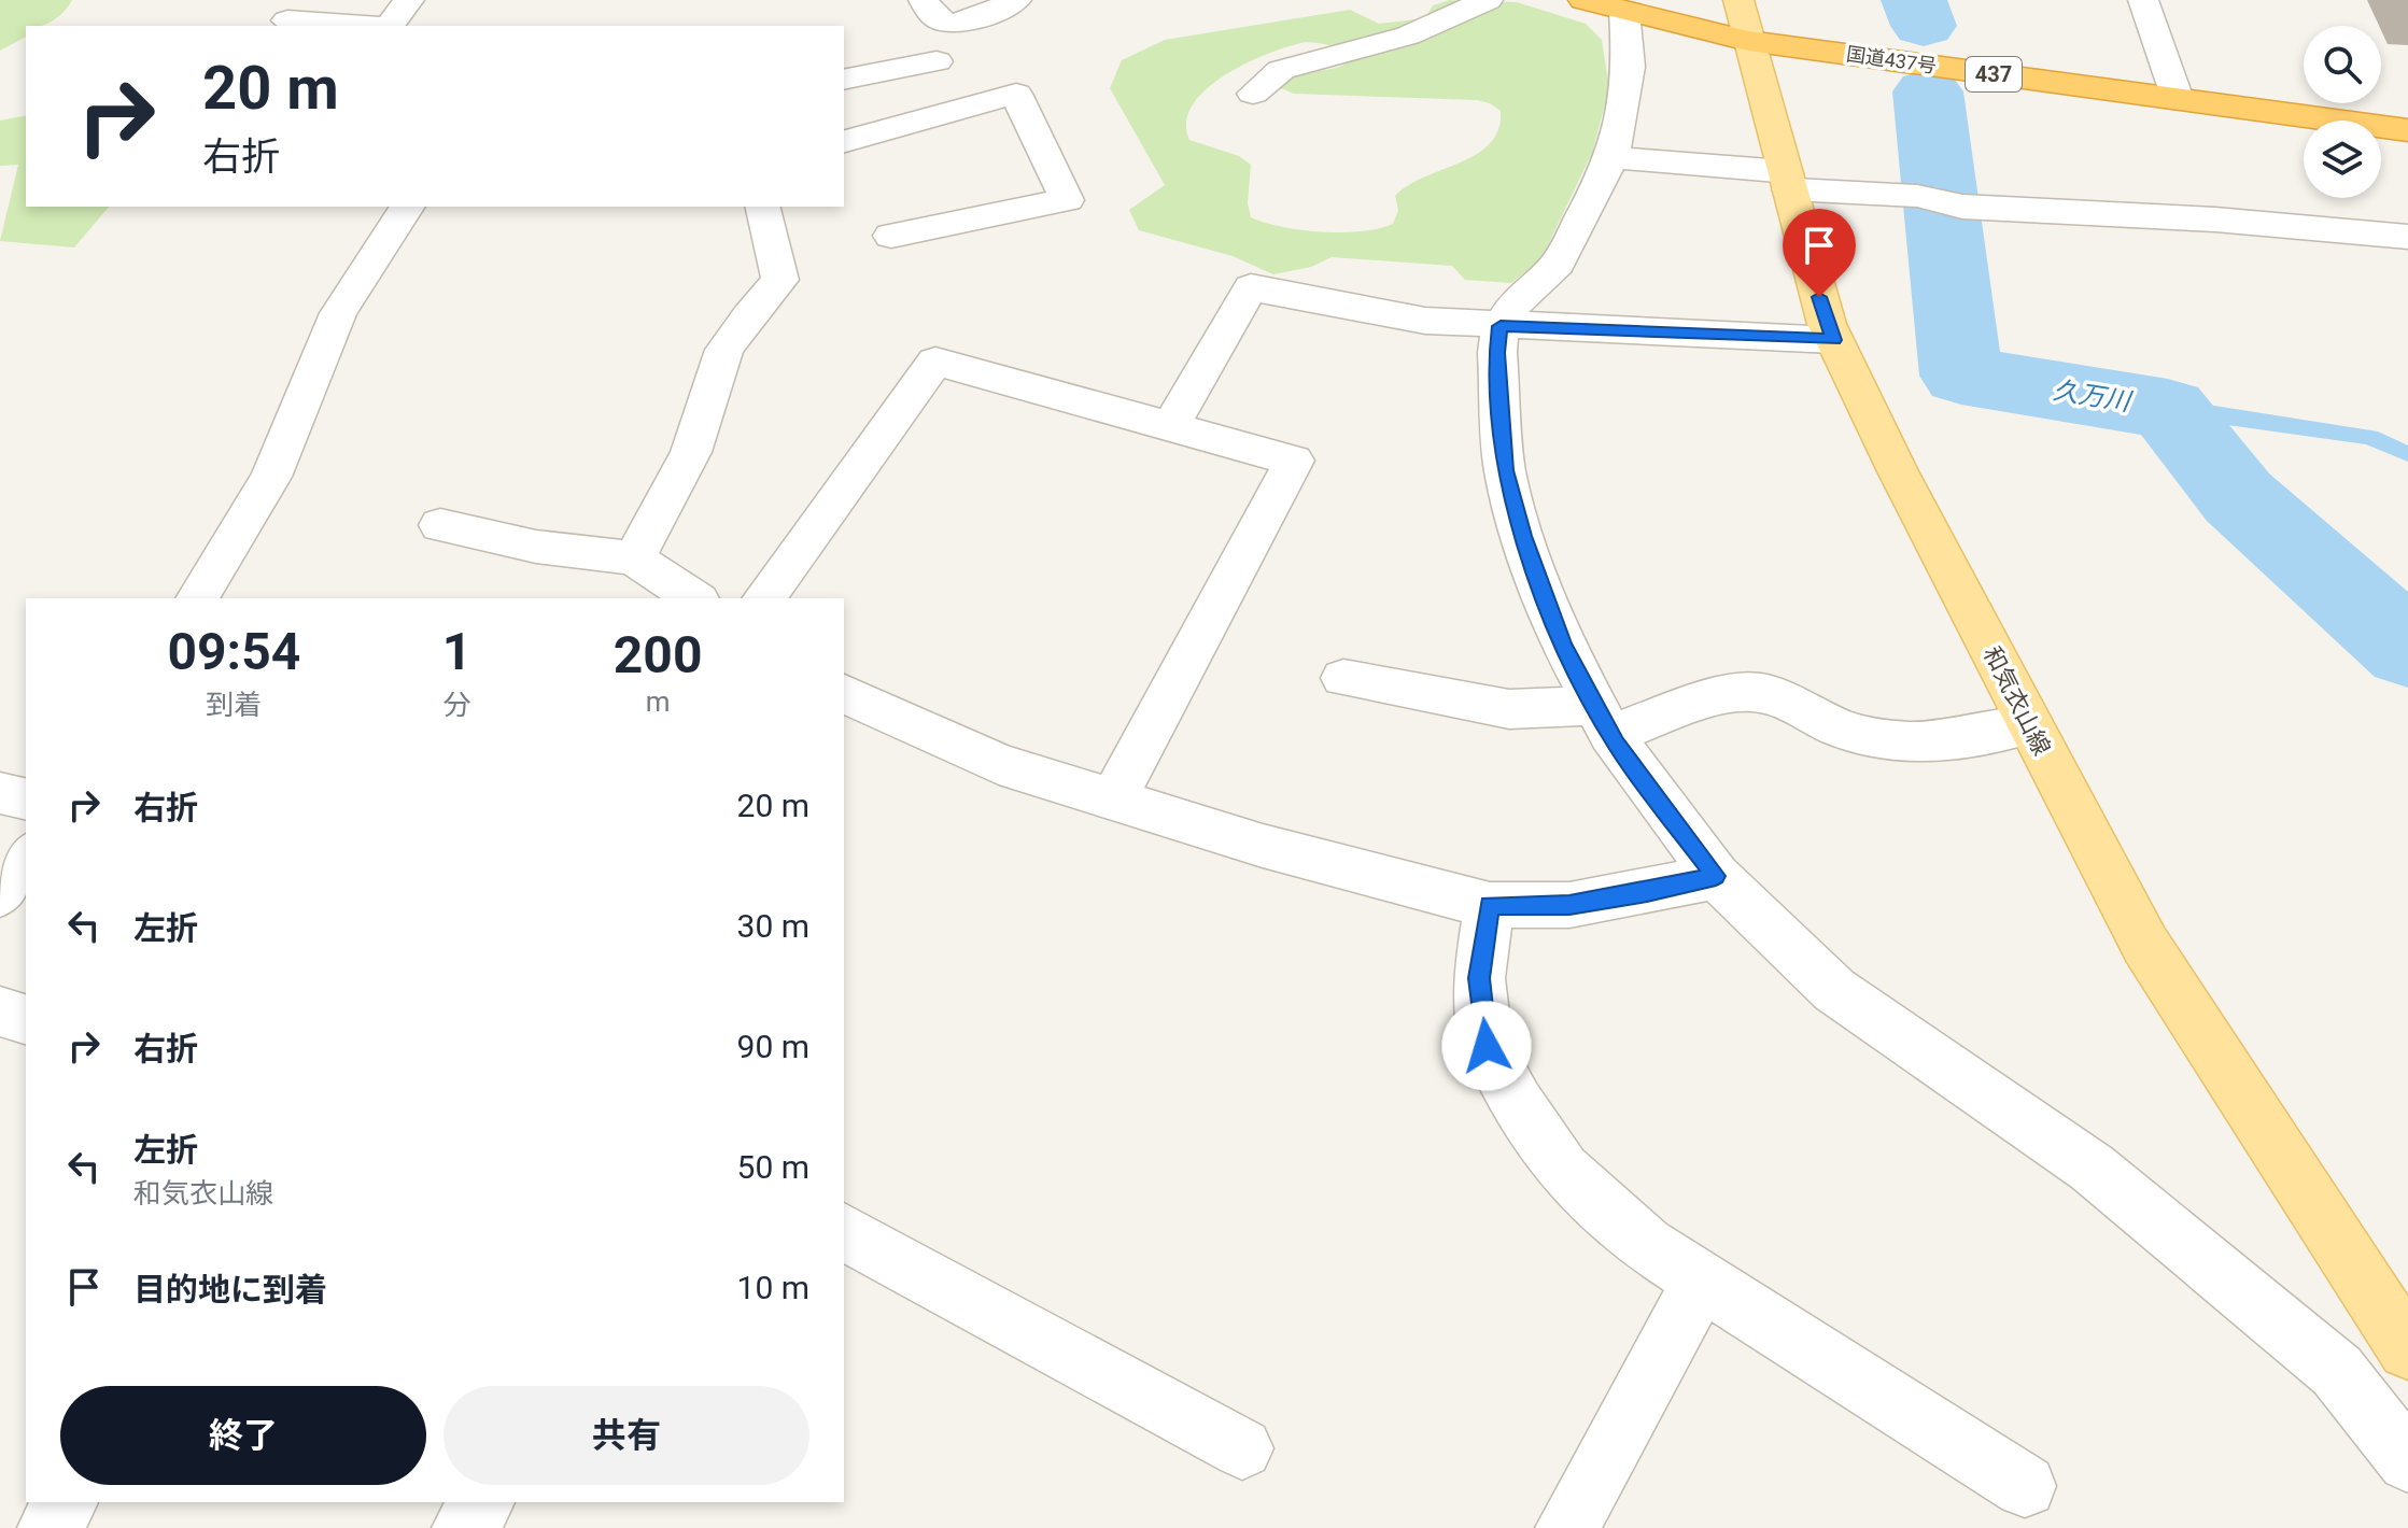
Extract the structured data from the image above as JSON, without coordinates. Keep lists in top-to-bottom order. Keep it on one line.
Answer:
{"streets":{"highway":["国道437号","437"],"main road":["和気衣山線"]},"crossings":[["国道437号","和気衣山線"]],"water":["久万川"],"page":{"turn":["20 m","右折"],"eta":["09:54","到着","1","分","200","m"],"list":[{"name":"右折","value":"20 m"},{"name":"左折","value":"30 m"},{"name":"右折","value":"90 m"},{"name":"左折","note":"和気衣山線","value":"50 m"},{"name":"目的地に到着","value":"10 m"}],"buttons":["終了","共有"]}}
